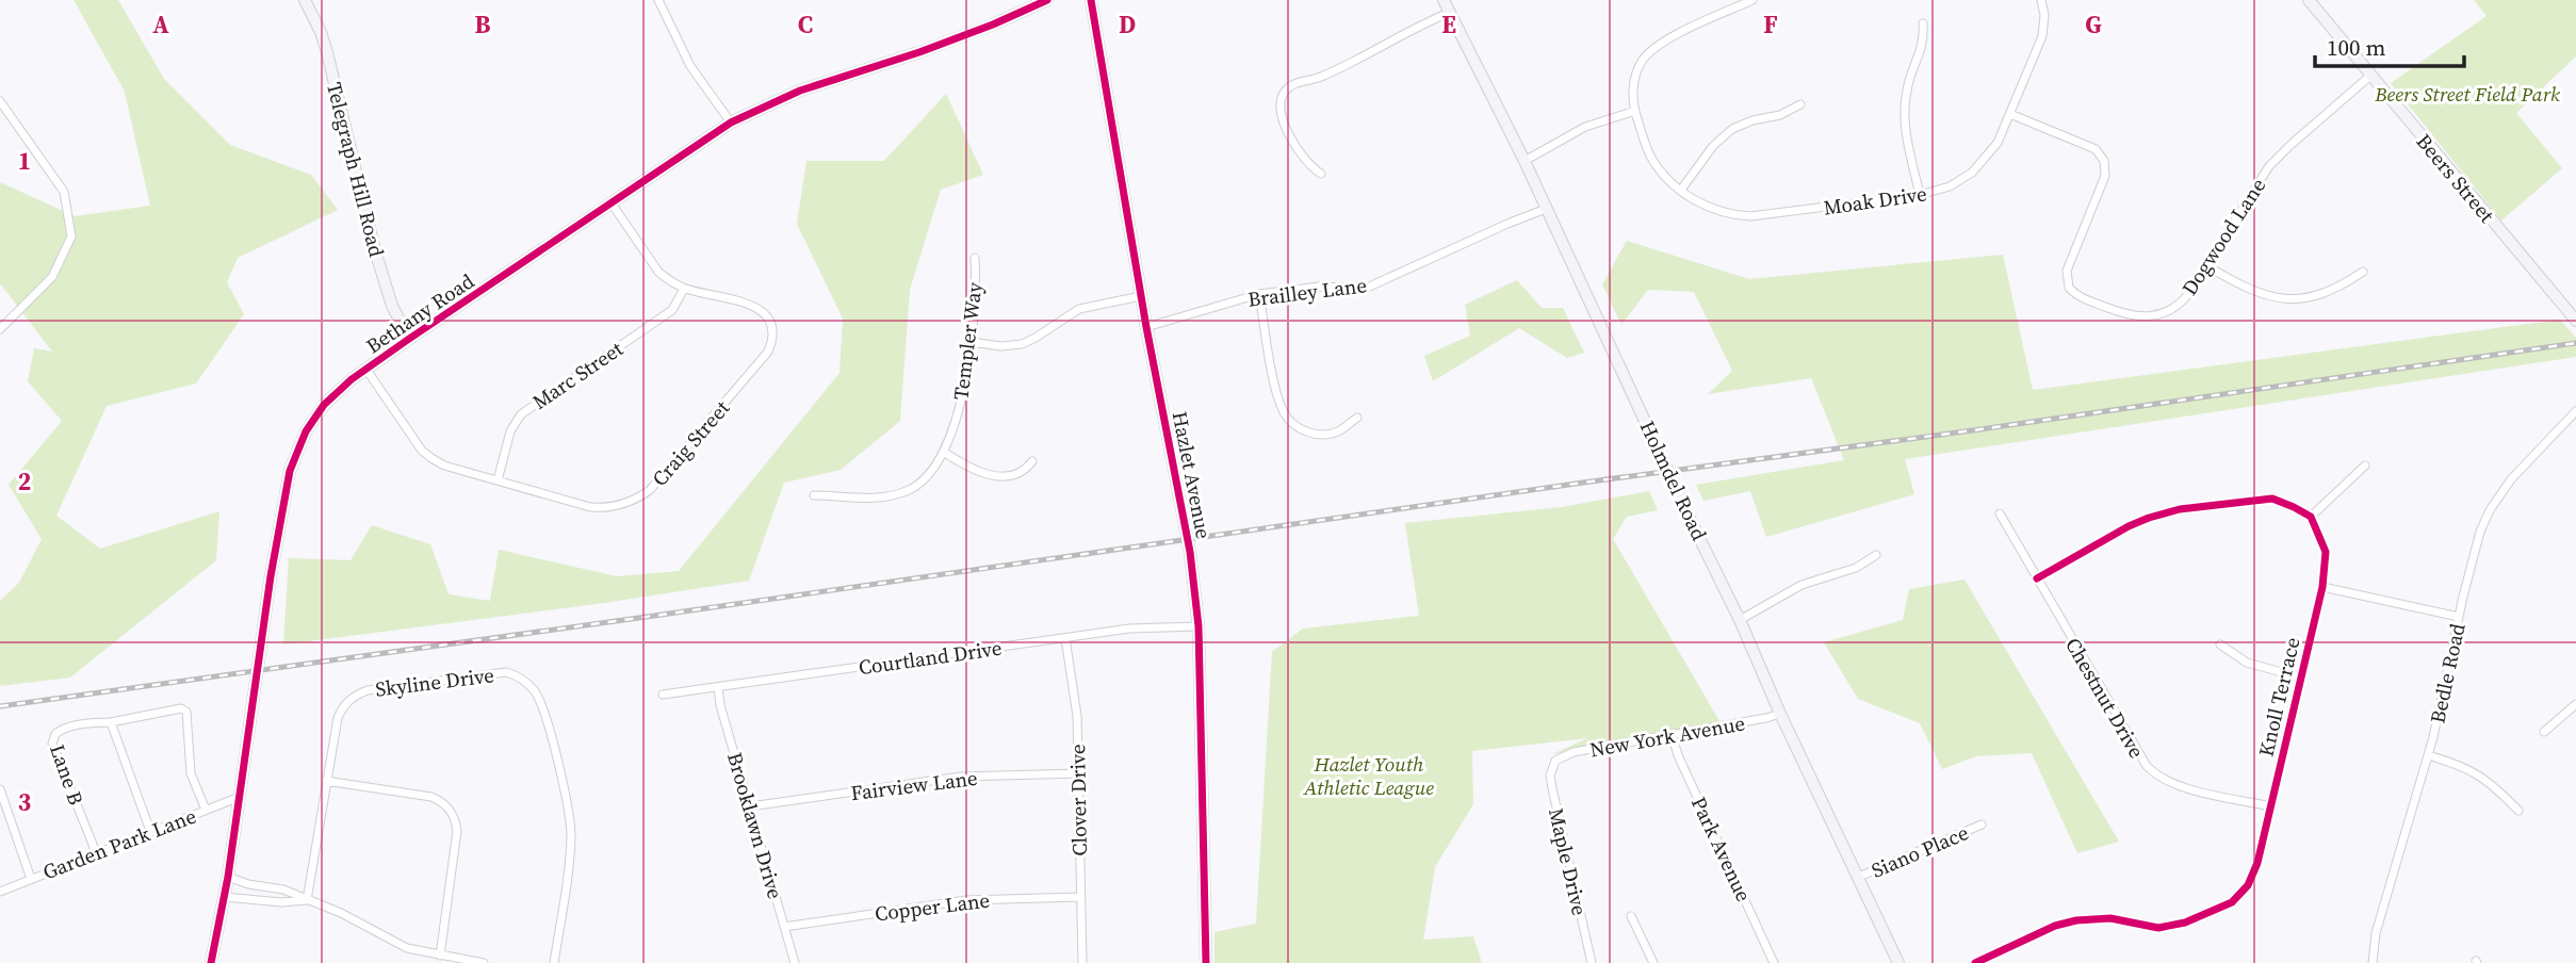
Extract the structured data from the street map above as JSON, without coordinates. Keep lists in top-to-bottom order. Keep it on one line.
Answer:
{"streets":{"street":["Telegraph Hill Road","Beers Street","Moak Drive","Dogwood Lane","Brailley Lane","Bethany Road","Templer Way","Marc Street","Craig Street","Hazlet Avenue","Holmdel Road","Courtland Drive","Bedle Road","Skyline Drive","Knoll Terrace","Chestnut Drive","New York Avenue","Lane B","Fairview Lane","Clover Drive","Brooklawn Drive","Garden Park Lane","Park Avenue","Siano Place","Maple Drive","Copper Lane"]},"crossings":[["Telegraph Hill Road","Bethany Road"],["Beers Street","Dogwood Lane"],["Moak Drive","Dogwood Lane"],["Brailley Lane","Hazlet Avenue"],["Brailley Lane","Holmdel Road"],["Bethany Road","Craig Street"],["Bethany Road","Garden Park Lane"],["Marc Street","Craig Street"],["Hazlet Avenue","Courtland Drive"],["Holmdel Road","New York Avenue"],["Holmdel Road","Siano Place"],["Courtland Drive","Clover Drive"],["Courtland Drive","Brooklawn Drive"],["Knoll Terrace","Chestnut Drive"],["New York Avenue","Park Avenue"],["New York Avenue","Maple Drive"],["Lane B","Garden Park Lane"],["Fairview Lane","Clover Drive"],["Fairview Lane","Brooklawn Drive"],["Clover Drive","Copper Lane"],["Brooklawn Drive","Copper Lane"]],"parks":["Beers Street Field Park","Hazlet Youth Athletic League"],"scale_bar":"100 m","grid":{"columns":["A","B","C","D","E","F","G"],"rows":["1","2","3"]}}
